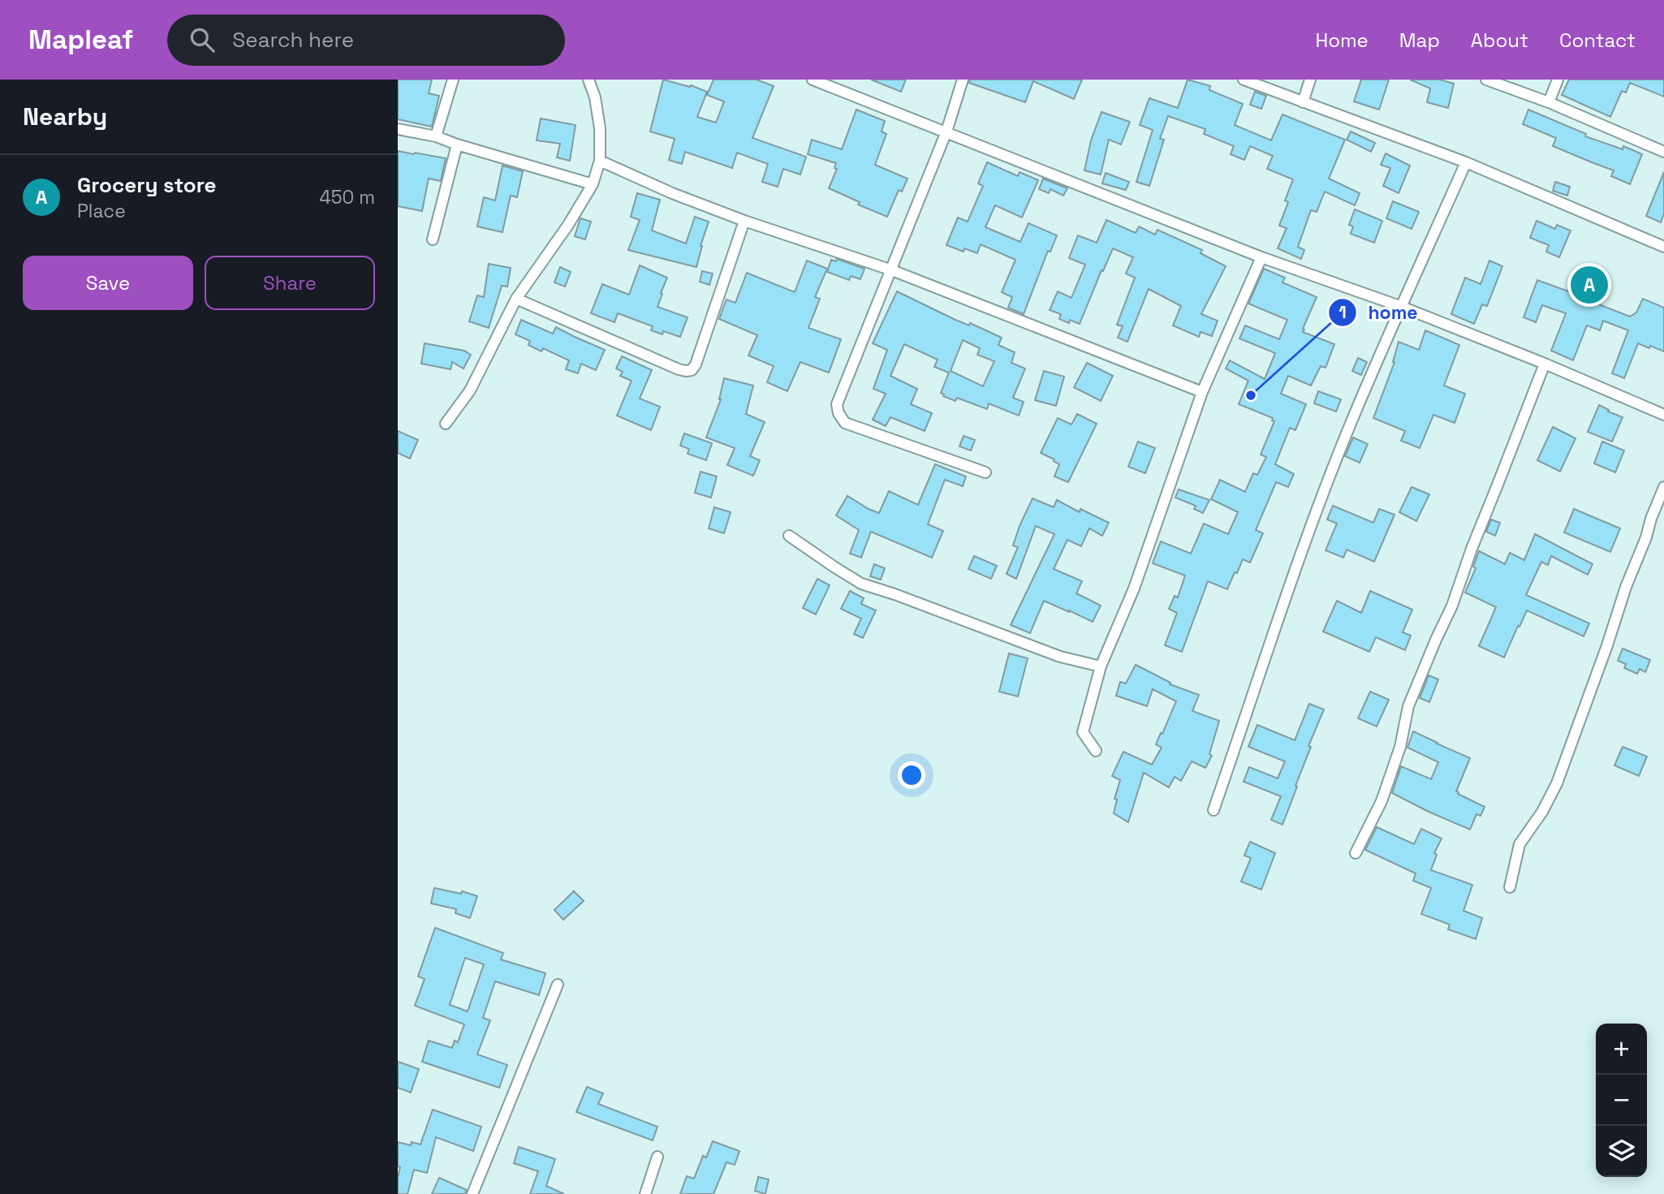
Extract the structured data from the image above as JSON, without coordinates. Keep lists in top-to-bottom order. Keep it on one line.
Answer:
{"places":["home"],"page":{"header":"Mapleaf","search":"Search here","nav":["Home","Map","About","Contact"],"heading":"Nearby","list":[{"mark":"A","name":"Grocery store","note":"Place","value":"450 m"}],"buttons":["Save","Share"],"pins":"A","map_buttons":["+","−"]}}
